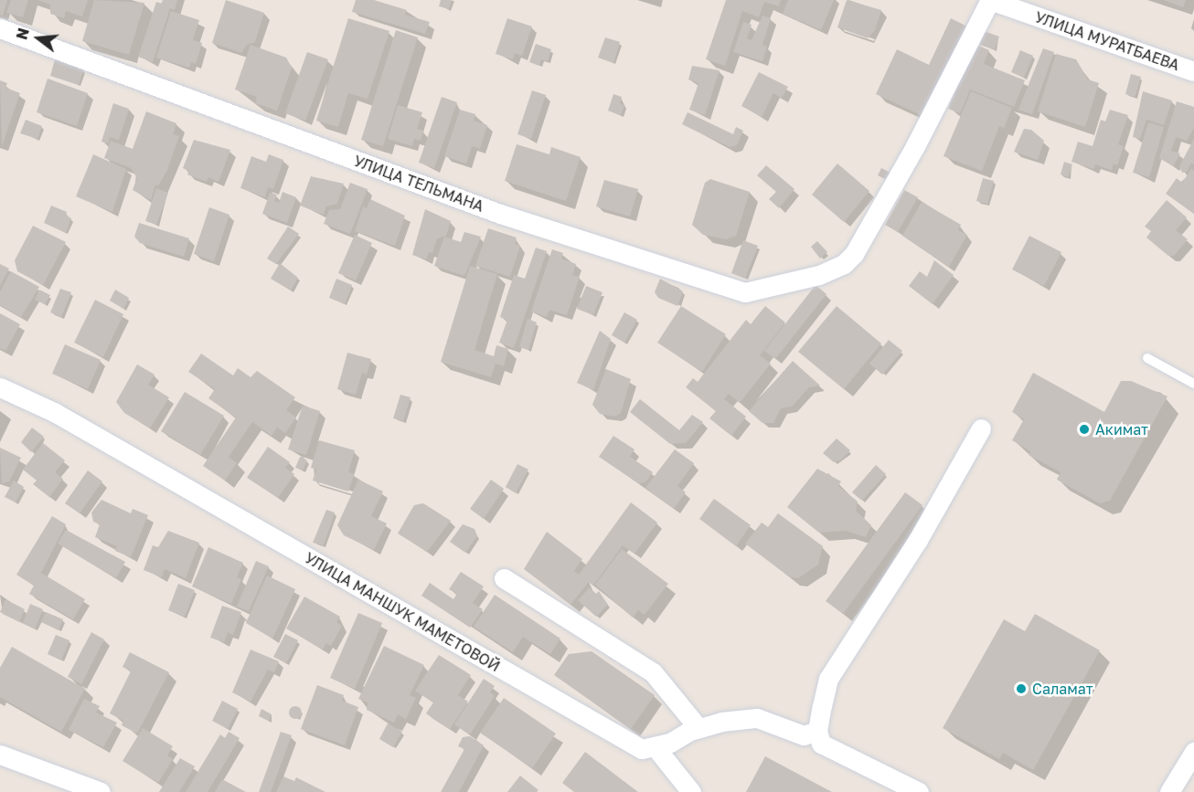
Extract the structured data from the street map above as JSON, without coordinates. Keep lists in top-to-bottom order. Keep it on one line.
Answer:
{"streets":{"street":["УЛИЦА МУРАТБАЕВА","УЛИЦА ТЕЛЬМАНА","УЛИЦА МАНШУК МАМЕТОВОЙ"]},"crossings":[["УЛИЦА МУРАТБАЕВА","УЛИЦА ТЕЛЬМАНА"]],"places":["Акимат","Саламат"],"north":"left"}
